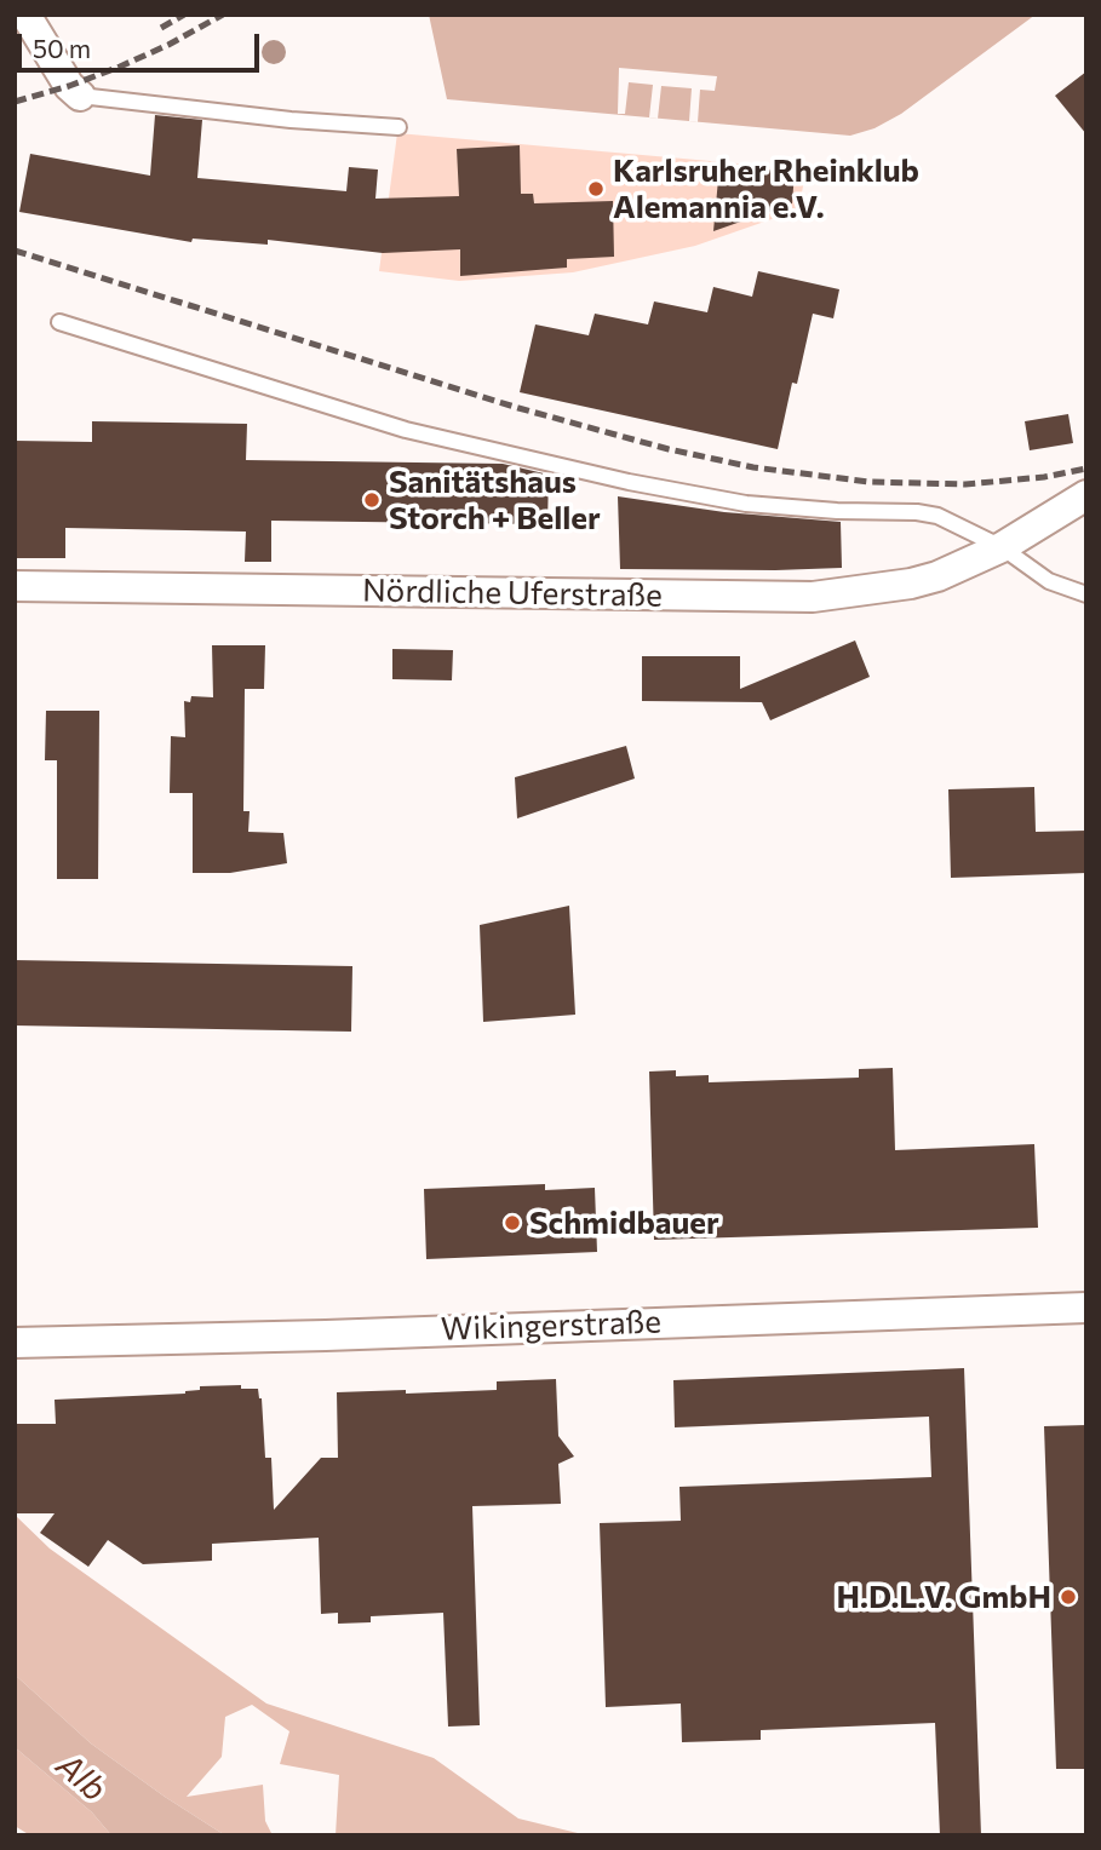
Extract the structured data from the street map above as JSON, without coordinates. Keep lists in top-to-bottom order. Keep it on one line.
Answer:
{"streets":{"street":["Nördliche Uferstraße","Wikingerstraße"]},"water":["Alb"],"places":["Karlsruher Rheinklub Alemannia e.V.","Sanitätshaus Storch + Beller","Schmidbauer","H.D.L.V. GmbH"],"scale_bar":"50 m"}
